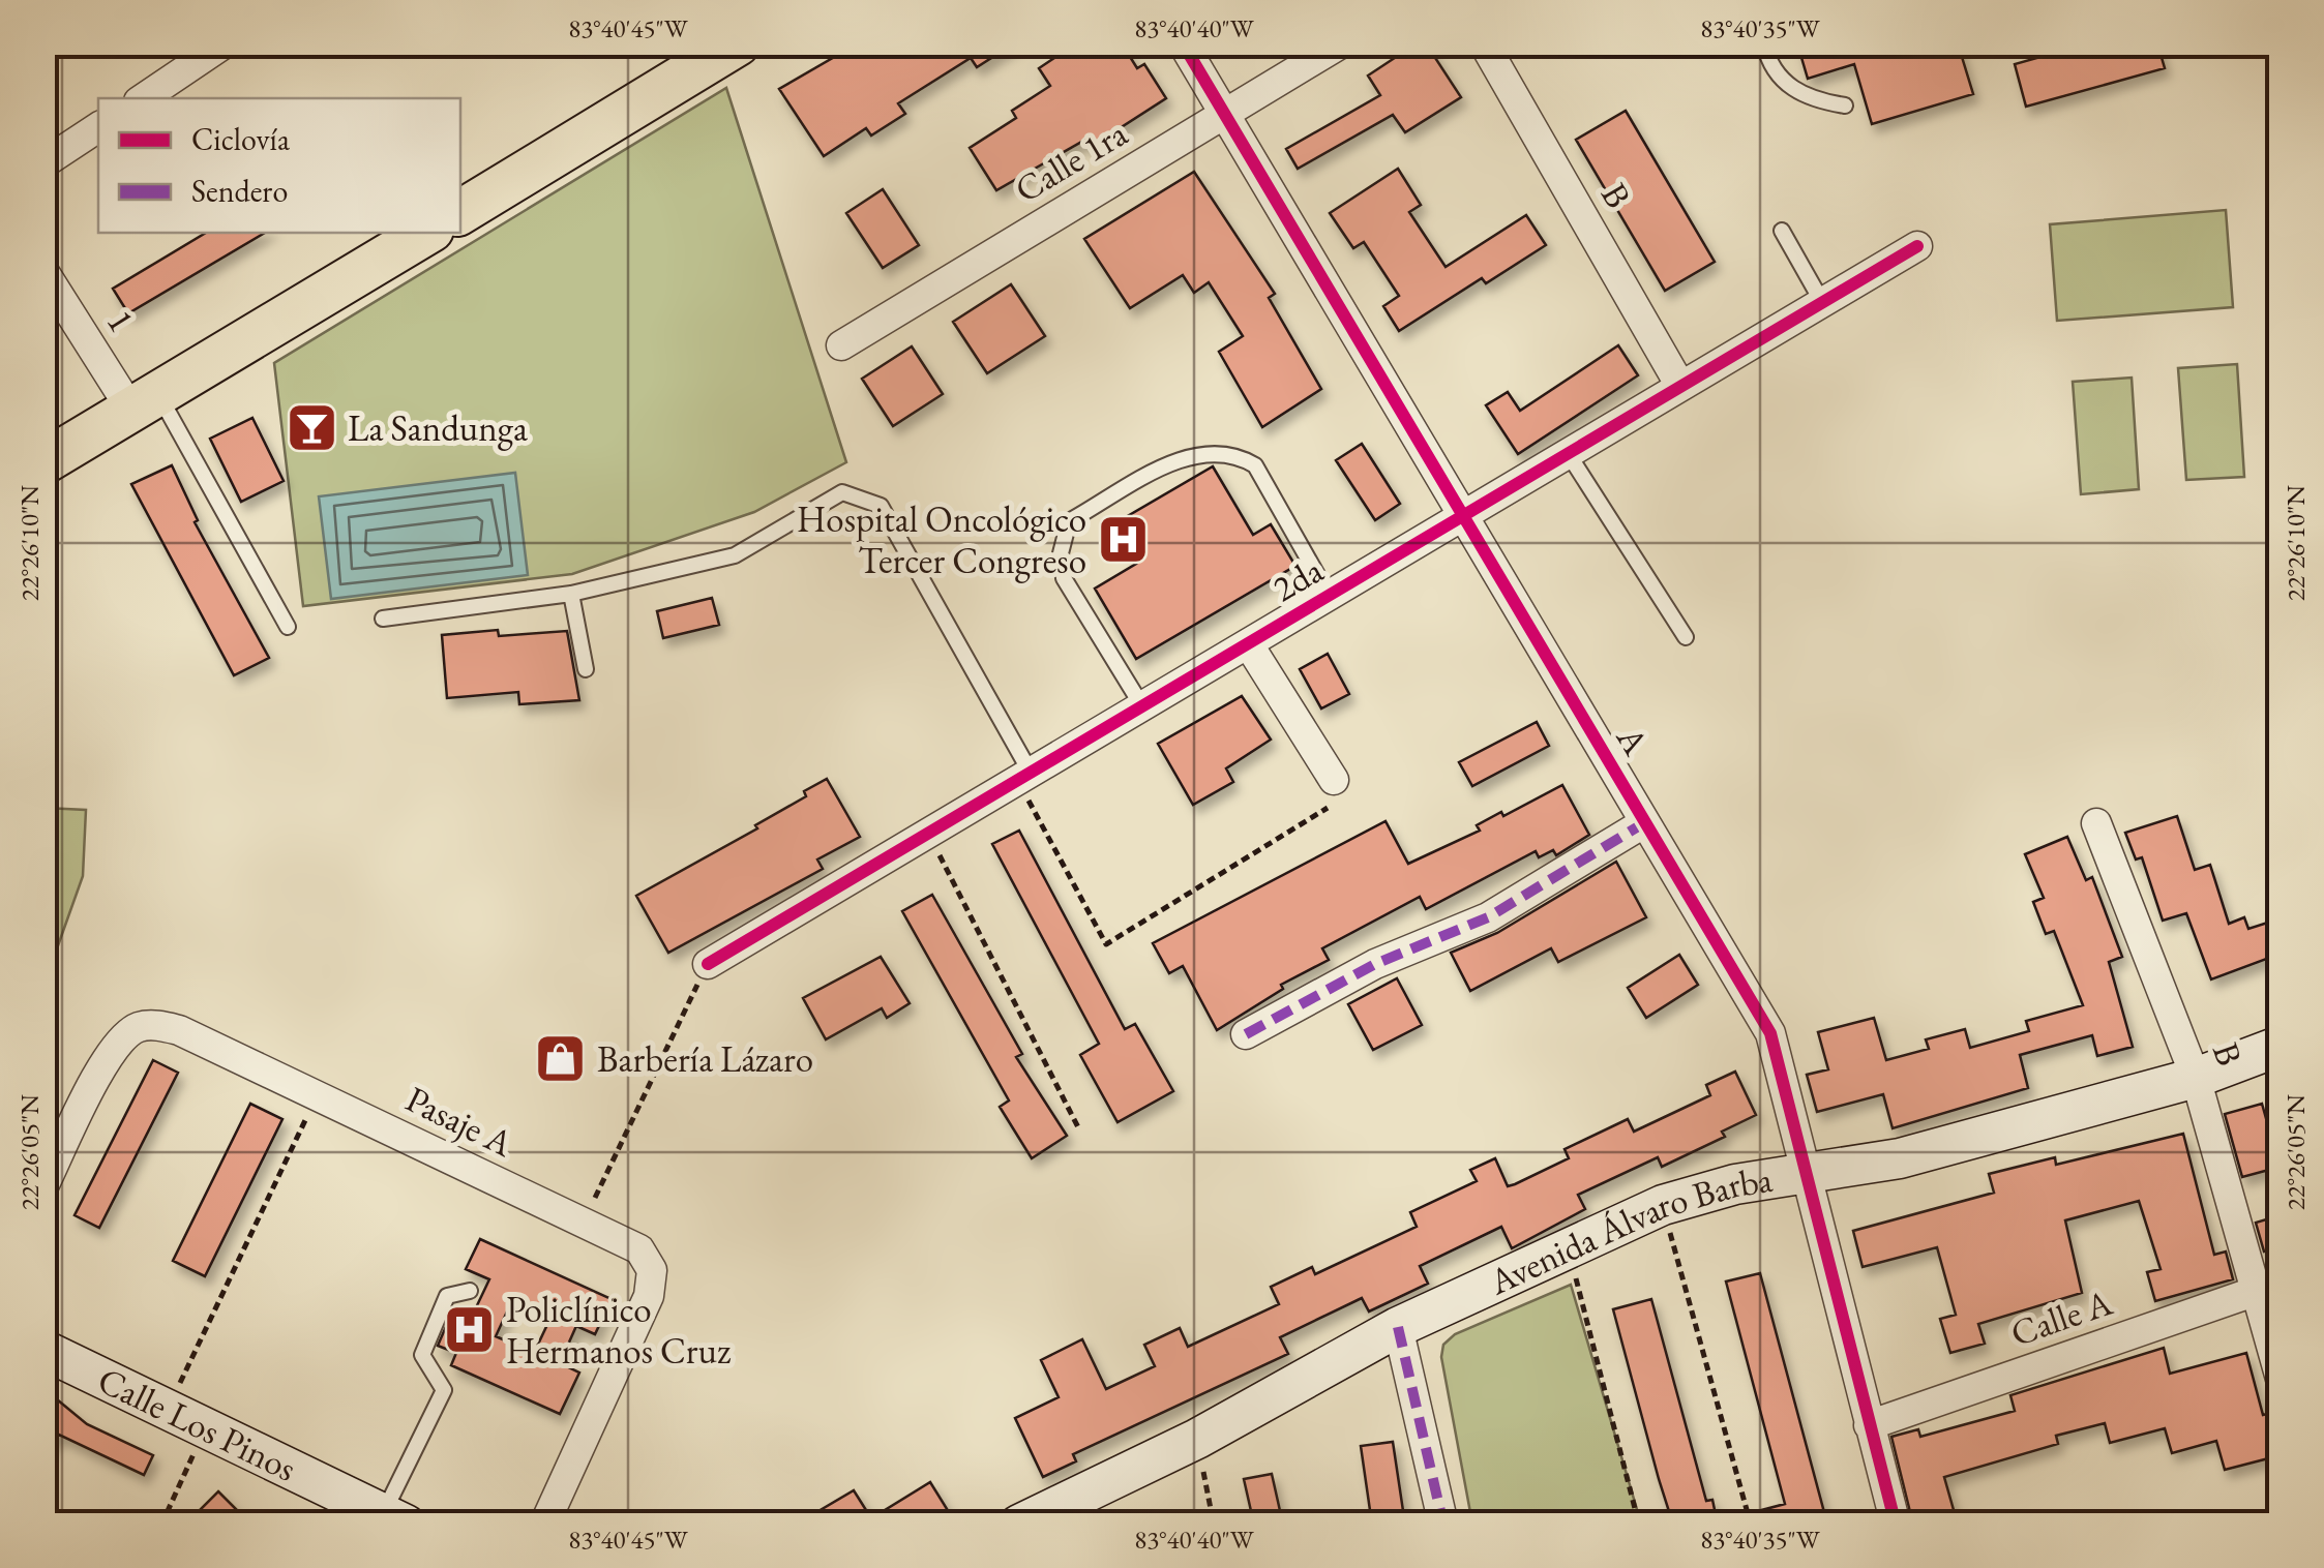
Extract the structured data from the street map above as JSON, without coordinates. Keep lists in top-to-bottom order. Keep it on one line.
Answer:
{"streets":{"street":["Calle 1ra","B","1","2da","A","Pasaje A","Avenida Álvaro Barba","Calle A","Calle Los Pinos"]},"crossings":[["Calle 1ra","A"],["B","2da"],["B","Avenida Álvaro Barba"],["B","Calle A"],["2da","A"],["A","Avenida Álvaro Barba"],["A","Calle A"]],"places":{"bar":["La Sandunga"],"hospital":["Hospital Oncológico Tercer Congreso","Policlínico Hermanos Cruz"],"shop":["Barbería Lázaro"]},"legend":["Ciclovía","Sendero"],"coordinates":["83°40'45\"W","83°40'40\"W","83°40'35\"W","22°26'10\"N","22°26'05\"N"]}
